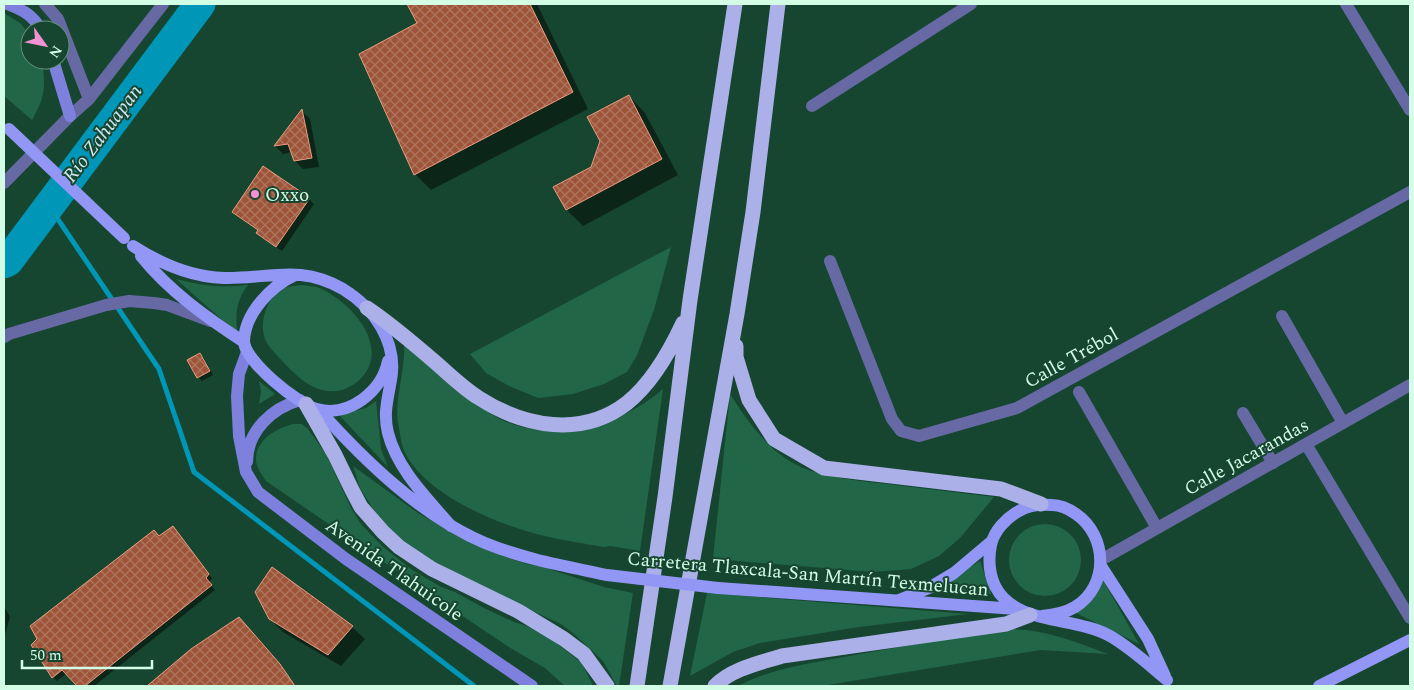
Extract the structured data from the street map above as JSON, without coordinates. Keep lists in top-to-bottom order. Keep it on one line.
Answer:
{"streets":{"main road":["Avenida Tlahuicole","Carretera Tlaxcala-San Martín Texmelucan"],"street":["Calle Trébol","Calle Jacarandas"]},"crossings":[["Calle Jacarandas","Carretera Tlaxcala-San Martín Texmelucan"]],"water":["Río Zahuapan"],"places":["Oxxo"],"scale_bar":"50 m","north":"bottom right"}
